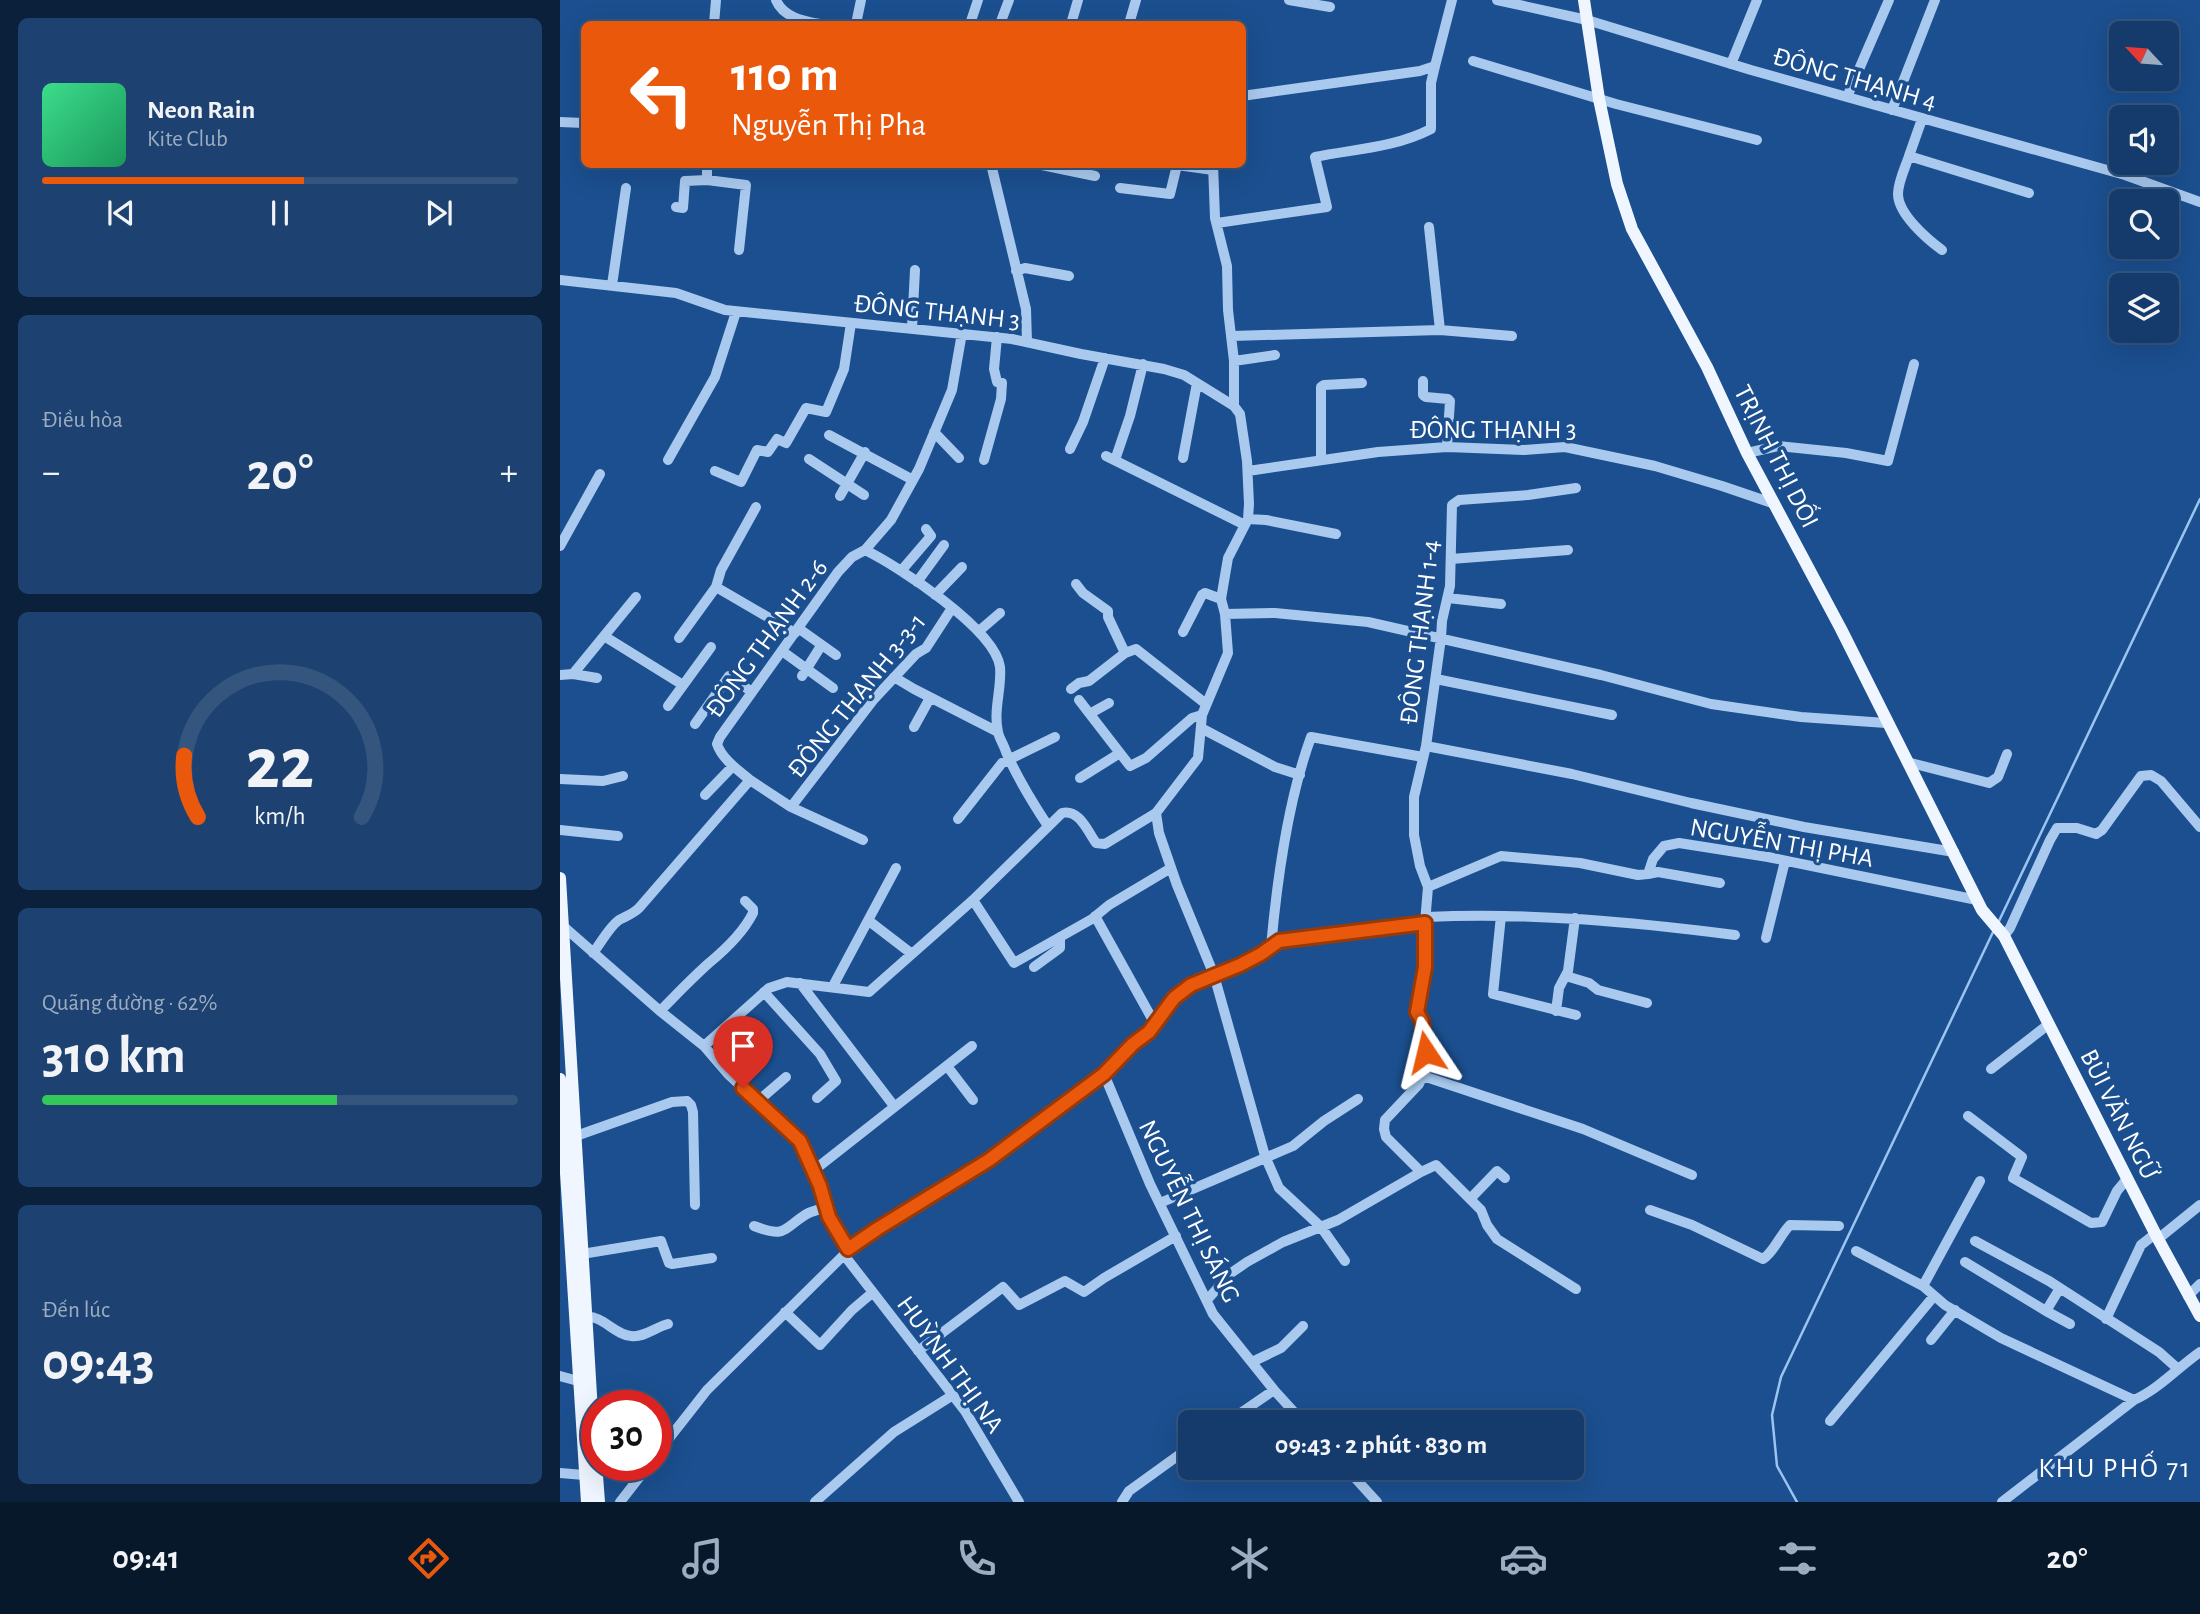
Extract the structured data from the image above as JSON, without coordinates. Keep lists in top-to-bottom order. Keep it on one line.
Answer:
{"streets":{"main road":["TRỊNH THỊ DỐI","BÙI VĂN NGỮ"],"street":["ĐÔNG THẠNH 4","ĐÔNG THẠNH 3","ĐÔNG THẠNH 1-4","ĐÔNG THẠNH 2-6","ĐÔNG THẠNH 3-3-1","NGUYỄN THỊ PHA","NGUYỄN THỊ SÁNG","HUỲNH THỊ NA"]},"crossings":[["ĐÔNG THẠNH 4","TRỊNH THỊ DỐI"],["ĐÔNG THẠNH 3","TRỊNH THỊ DỐI"],["TRỊNH THỊ DỐI","NGUYỄN THỊ PHA"],["TRỊNH THỊ DỐI","BÙI VĂN NGỮ"],["ĐÔNG THẠNH 2-6","ĐÔNG THẠNH 3-3-1"]],"districts":["KHU PHỐ 71"],"north":"top left","page":{"turn":["110 m","Nguyễn Thị Pha"],"song":["Neon Rain","Kite Club"],"tile":["Điều hòa",["Quãng đường · 62%","310 km"],["Đến lúc","09:43"]],"heat":["−","20°","+"],"limit":"30","trip":"09:43 · 2 phút · 830 m","tabs":["09:41","20°"],"gauge":["22","km/h"]}}
